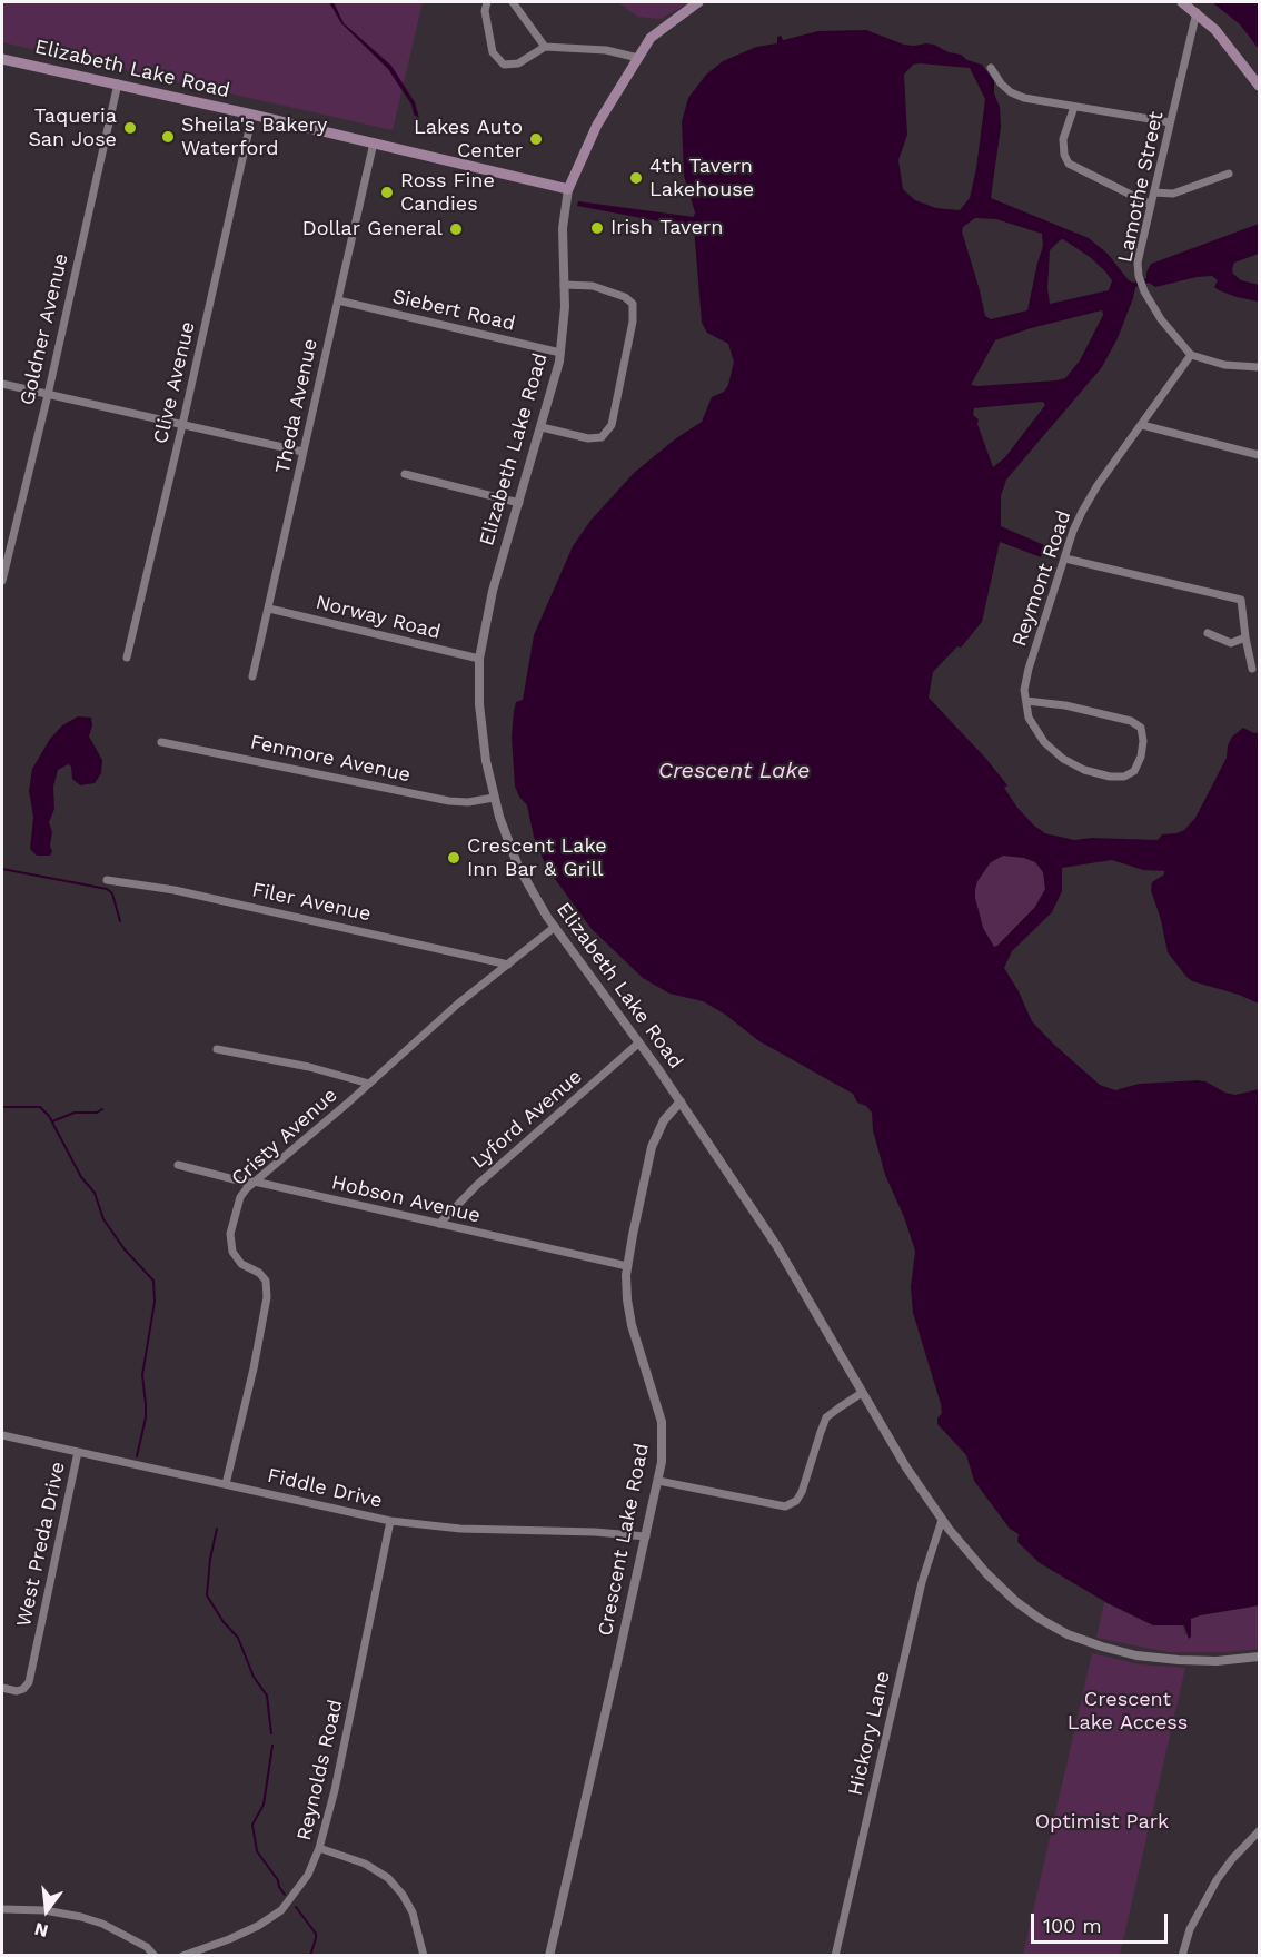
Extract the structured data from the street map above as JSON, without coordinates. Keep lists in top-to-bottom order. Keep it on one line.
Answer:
{"streets":{"main road":["Elizabeth Lake Road"],"street":["Lamothe Street","Siebert Road","Goldner Avenue","Clive Avenue","Theda Avenue","Reymont Road","Norway Road","Fenmore Avenue","Filer Avenue","Lyford Avenue","Cristy Avenue","Hobson Avenue","Fiddle Drive","Crescent Lake Road","West Preda Drive","Hickory Lane","Reynolds Road"]},"crossings":[["Elizabeth Lake Road","Siebert Road"],["Elizabeth Lake Road","Goldner Avenue"],["Elizabeth Lake Road","Clive Avenue"],["Elizabeth Lake Road","Theda Avenue"],["Elizabeth Lake Road","Norway Road"],["Elizabeth Lake Road","Fenmore Avenue"],["Elizabeth Lake Road","Lyford Avenue"],["Elizabeth Lake Road","Cristy Avenue"],["Elizabeth Lake Road","Crescent Lake Road"],["Elizabeth Lake Road","Hickory Lane"],["Lamothe Street","Reymont Road"],["Siebert Road","Theda Avenue"],["Theda Avenue","Norway Road"],["Filer Avenue","Cristy Avenue"],["Lyford Avenue","Hobson Avenue"],["Cristy Avenue","Hobson Avenue"],["Cristy Avenue","Fiddle Drive"],["Hobson Avenue","Crescent Lake Road"],["Fiddle Drive","Crescent Lake Road"],["Fiddle Drive","West Preda Drive"],["Fiddle Drive","Reynolds Road"]],"water":["Crescent Lake"],"parks":["Crescent Lake Access","Optimist Park"],"places":["Taqueria San Jose","Sheila's Bakery Waterford","Lakes Auto Center","4th Tavern Lakehouse","Ross Fine Candies","Irish Tavern","Dollar General","Crescent Lake Inn Bar & Grill"],"scale_bar":"100 m","north":"bottom"}
